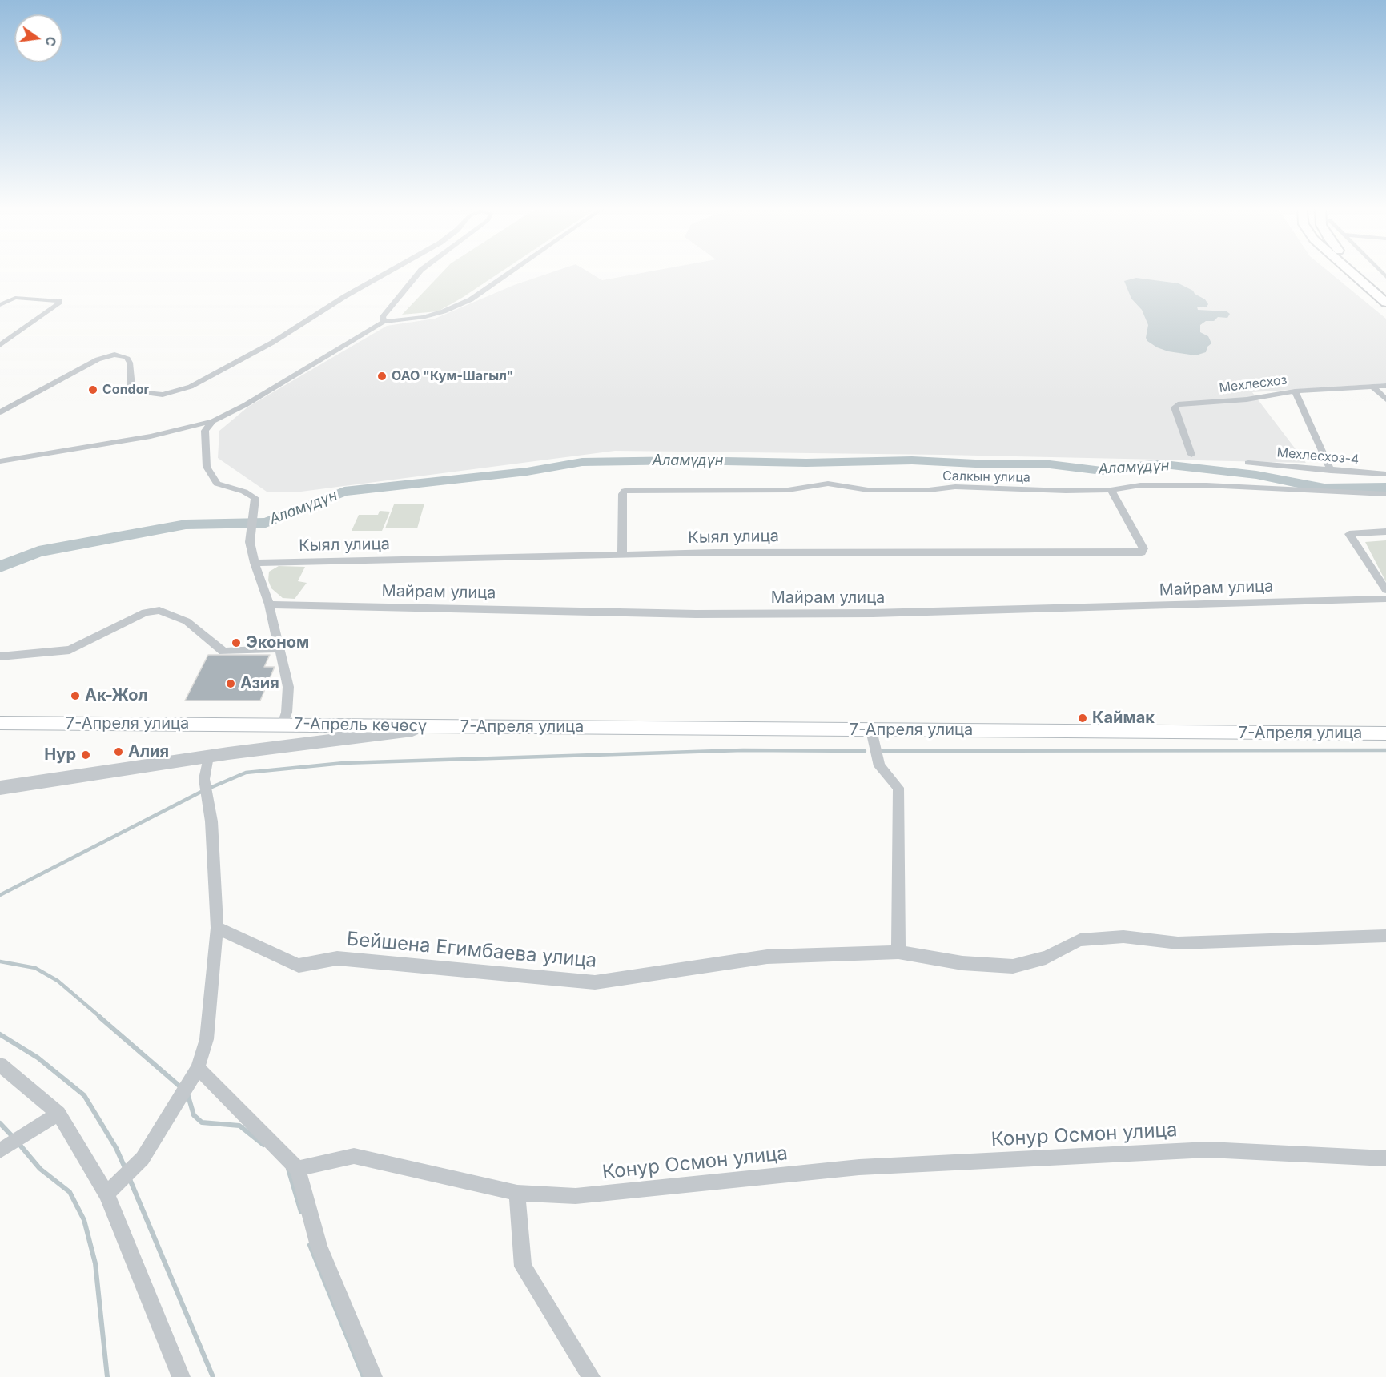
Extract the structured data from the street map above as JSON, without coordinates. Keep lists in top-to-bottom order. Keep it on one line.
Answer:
{"streets":{"main road":["7-Апреля улица","7-Апрель көчөсү"],"street":["Мехлесхоз","Мехлесхоз-4","Салкын улица","Кыял улица","Майрам улица","Бейшена Егимбаева улица","Конур Осмон улица"]},"crossings":[["Салкын улица","Кыял улица"],["7-Апреля улица","7-Апрель көчөсү"]],"water":["Аламүдүн"],"places":["ОАО \"Кум-Шагыл\"","Condor","Эконом","Азия","Ак-Жол","Каймак","Алия","Нур"],"north":"right"}
